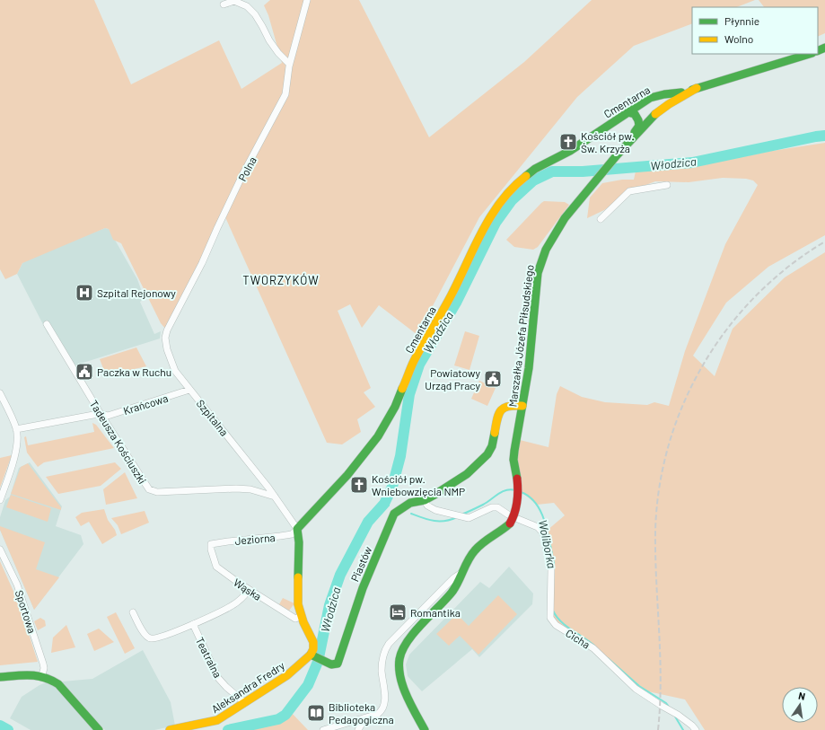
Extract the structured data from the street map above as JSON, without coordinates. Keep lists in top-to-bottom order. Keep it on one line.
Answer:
{"streets":{"street":["Cmentarna","Polna","Marszałka Józefa Piłsudskiego","Krańcowa","Szpitalna","Tadeusza Kościuszki","Jeziorna","Piastów","Wąska","Sportowa","Cicha","Teatralna","Aleksandra Fredry"]},"crossings":[["Cmentarna","Jeziorna"],["Polna","Szpitalna"],["Marszałka Józefa Piłsudskiego","Cicha"],["Krańcowa","Szpitalna"],["Krańcowa","Tadeusza Kościuszki"],["Szpitalna","Tadeusza Kościuszki"],["Jeziorna","Wąska"],["Piastów","Cicha"],["Piastów","Aleksandra Fredry"],["Wąska","Teatralna"],["Teatralna","Aleksandra Fredry"]],"districts":["TWORZYKÓW"],"water":["Włodzica","Woliborka"],"places":{"church":["Kościół pw. Św. Krzyża","Kościół pw. Wniebowzięcia NMP"],"hospital":["Szpital Rejonowy"],"public building":["Paczka w Ruchu","Powiatowy Urząd Pracy"],"hotel":["Romantika"],"library":["Biblioteka Pedagogiczna"]},"legend":["Płynnie","Wolno"],"north":"top"}
